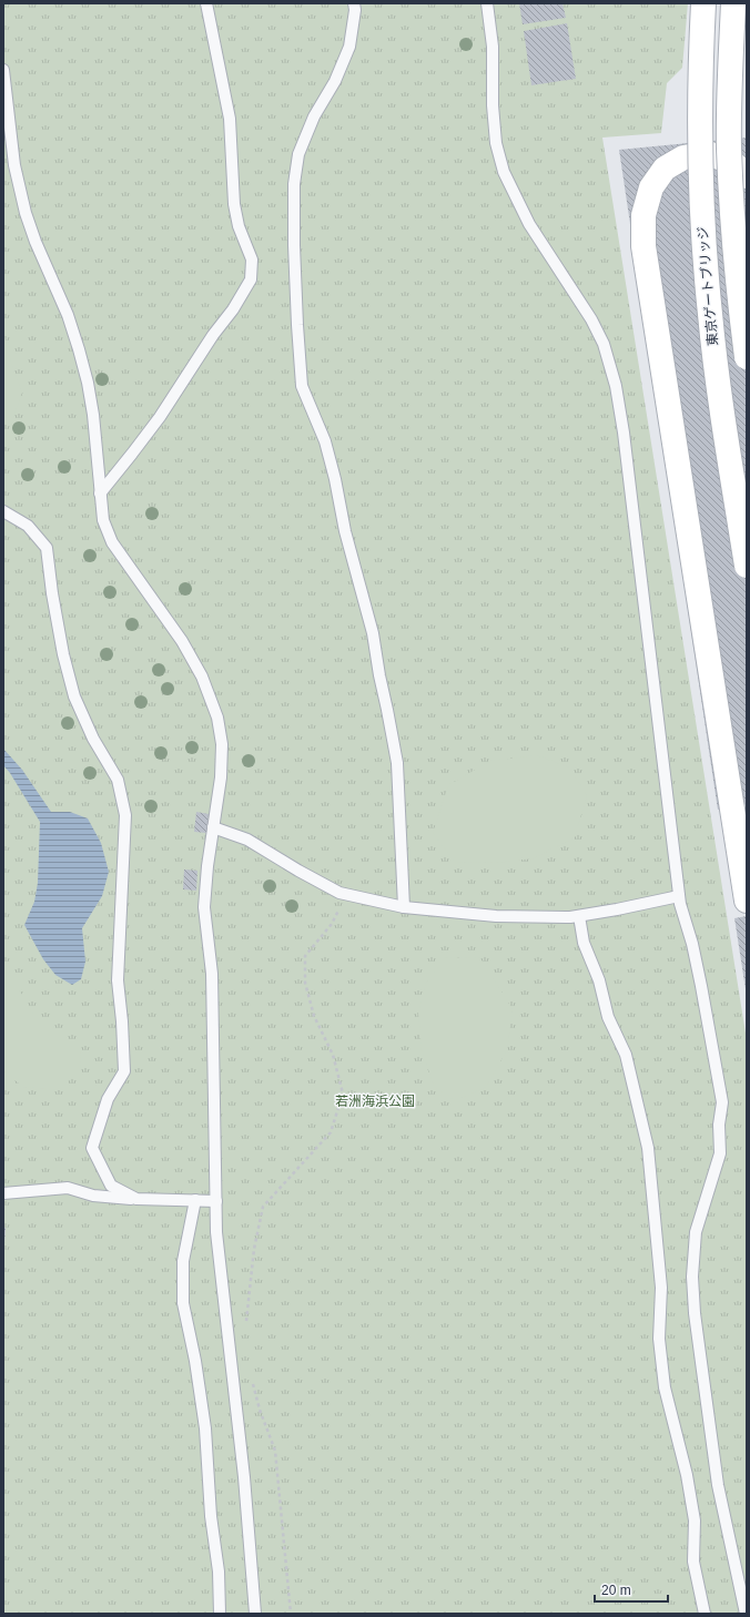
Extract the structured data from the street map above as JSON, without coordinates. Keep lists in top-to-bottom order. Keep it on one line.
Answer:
{"streets":{"street":["東京ゲートブリッジ"]},"parks":["若洲海浜公園"],"scale_bar":"20 m"}
